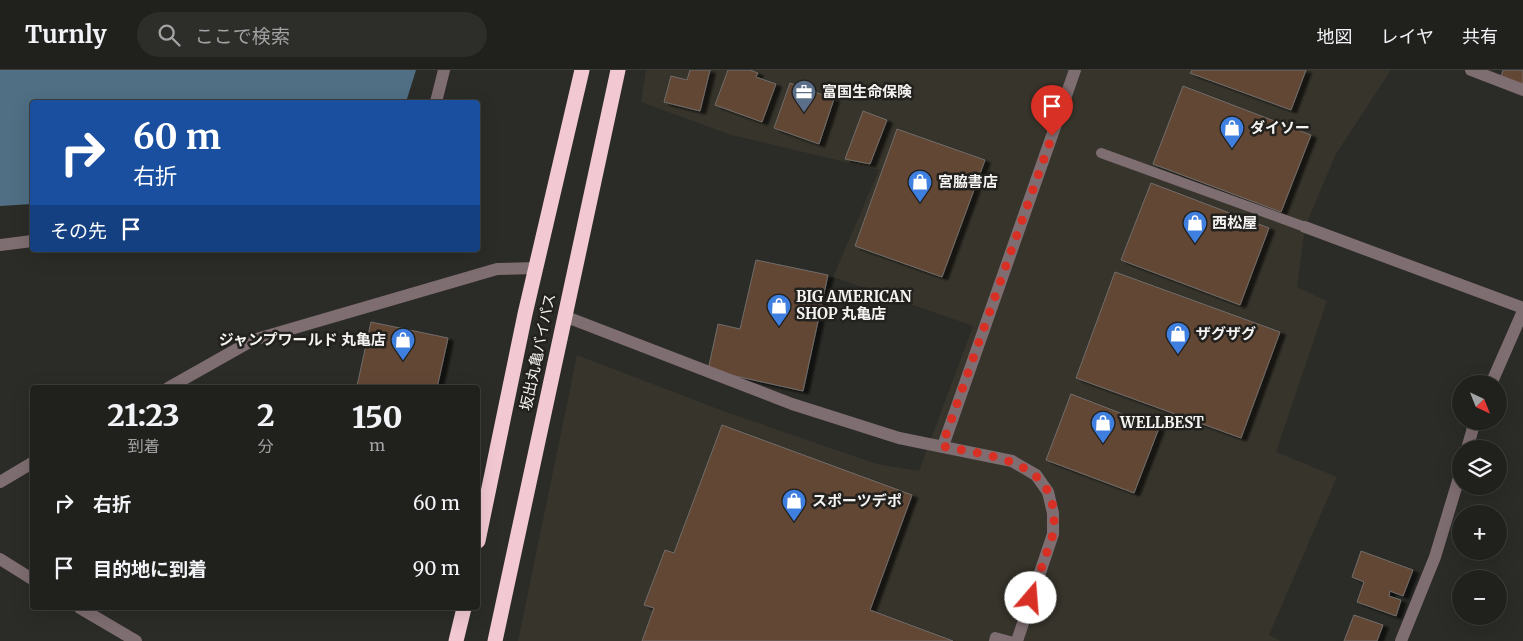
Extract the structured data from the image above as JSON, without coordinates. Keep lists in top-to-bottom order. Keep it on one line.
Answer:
{"streets":{"highway":["坂出丸亀バイパス"]},"places":{"office":["富国生命保険"],"shop":["ダイソー","宮脇書店","西松屋","BIG AMERICAN SHOP 丸亀店","ザグザグ","ジャンプワールド 丸亀店","WELLBEST","スポーツデポ"]},"north":"bottom right","page":{"header":"Turnly","search":"ここで検索","nav":["地図","レイヤ","共有"],"turn":["60 m","右折"],"then":"その先","map_buttons":["+","−"],"eta":["21:23","到着","2","分","150","m"],"list":[{"name":"右折","value":"60 m"},{"name":"目的地に到着","value":"90 m"}]}}
